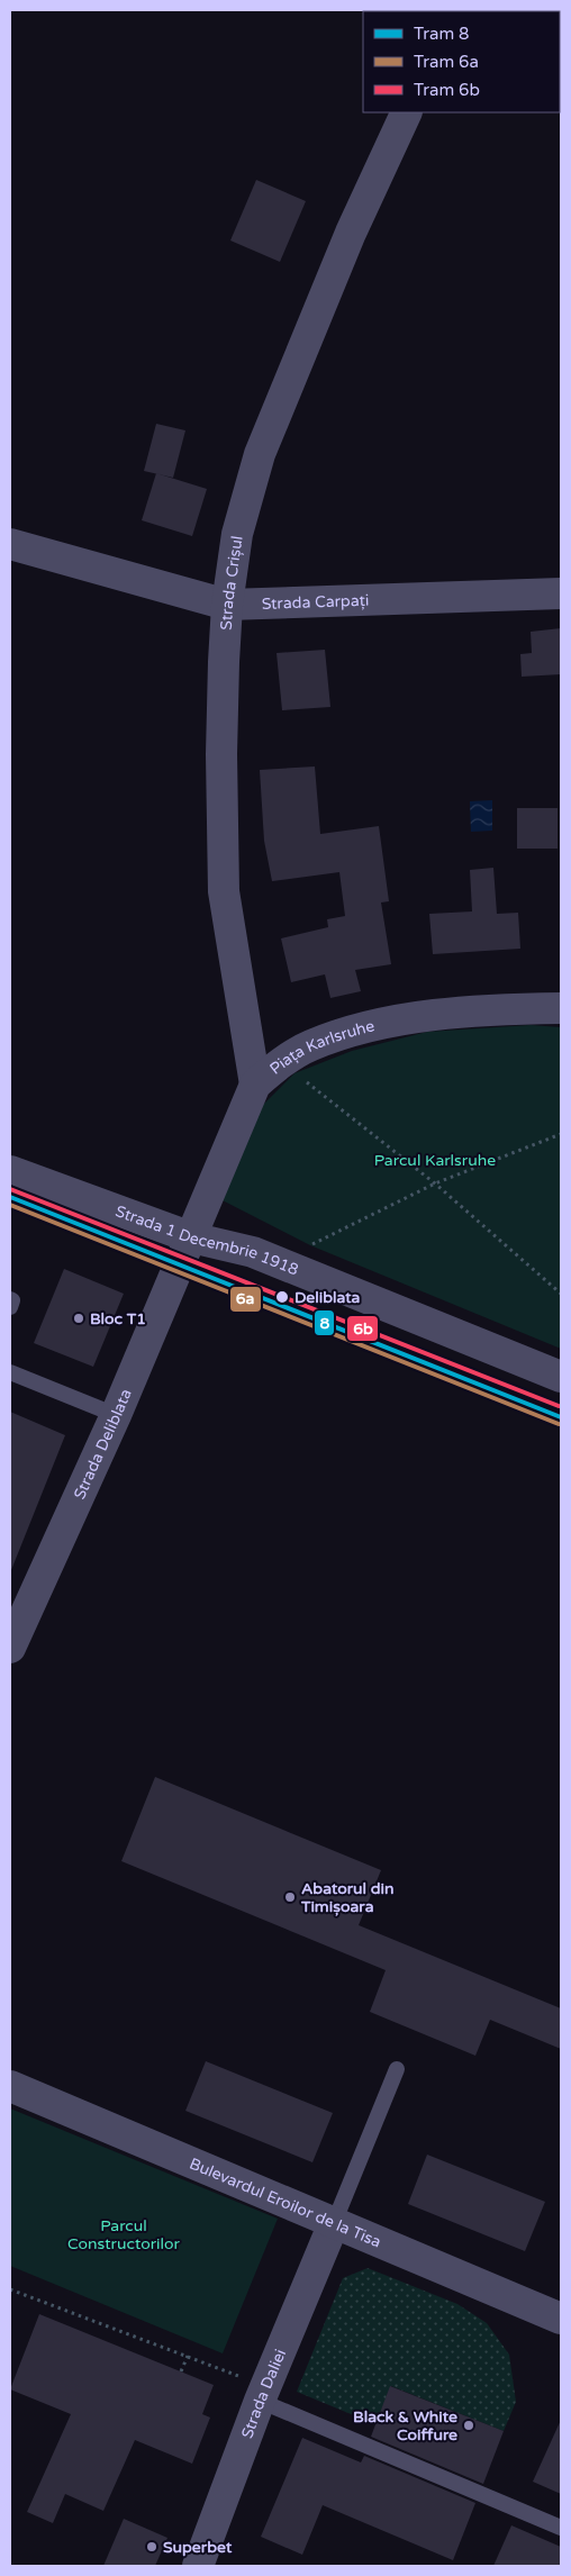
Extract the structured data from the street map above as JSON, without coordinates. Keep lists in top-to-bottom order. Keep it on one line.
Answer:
{"streets":{"street":["Strada Crișul","Strada Carpați","Piața Karlsruhe","Strada 1 Decembrie 1918","Strada Deliblata","Bulevardul Eroilor de la Tisa","Strada Daliei"]},"crossings":[["Strada Crișul","Strada Carpați"],["Strada Crișul","Piața Karlsruhe"],["Piața Karlsruhe","Strada 1 Decembrie 1918"],["Piața Karlsruhe","Strada Deliblata"],["Strada 1 Decembrie 1918","Strada Deliblata"],["Bulevardul Eroilor de la Tisa","Strada Daliei"]],"parks":["Parcul Karlsruhe","Parcul Constructorilor"],"places":["Deliblata","Bloc T1","Abatorul din Timișoara","Black & White Coiffure","Superbet"],"lines":["tram line 6b","tram line 8","tram line 6a"],"legend":["Tram 8","Tram 6a","Tram 6b"]}
